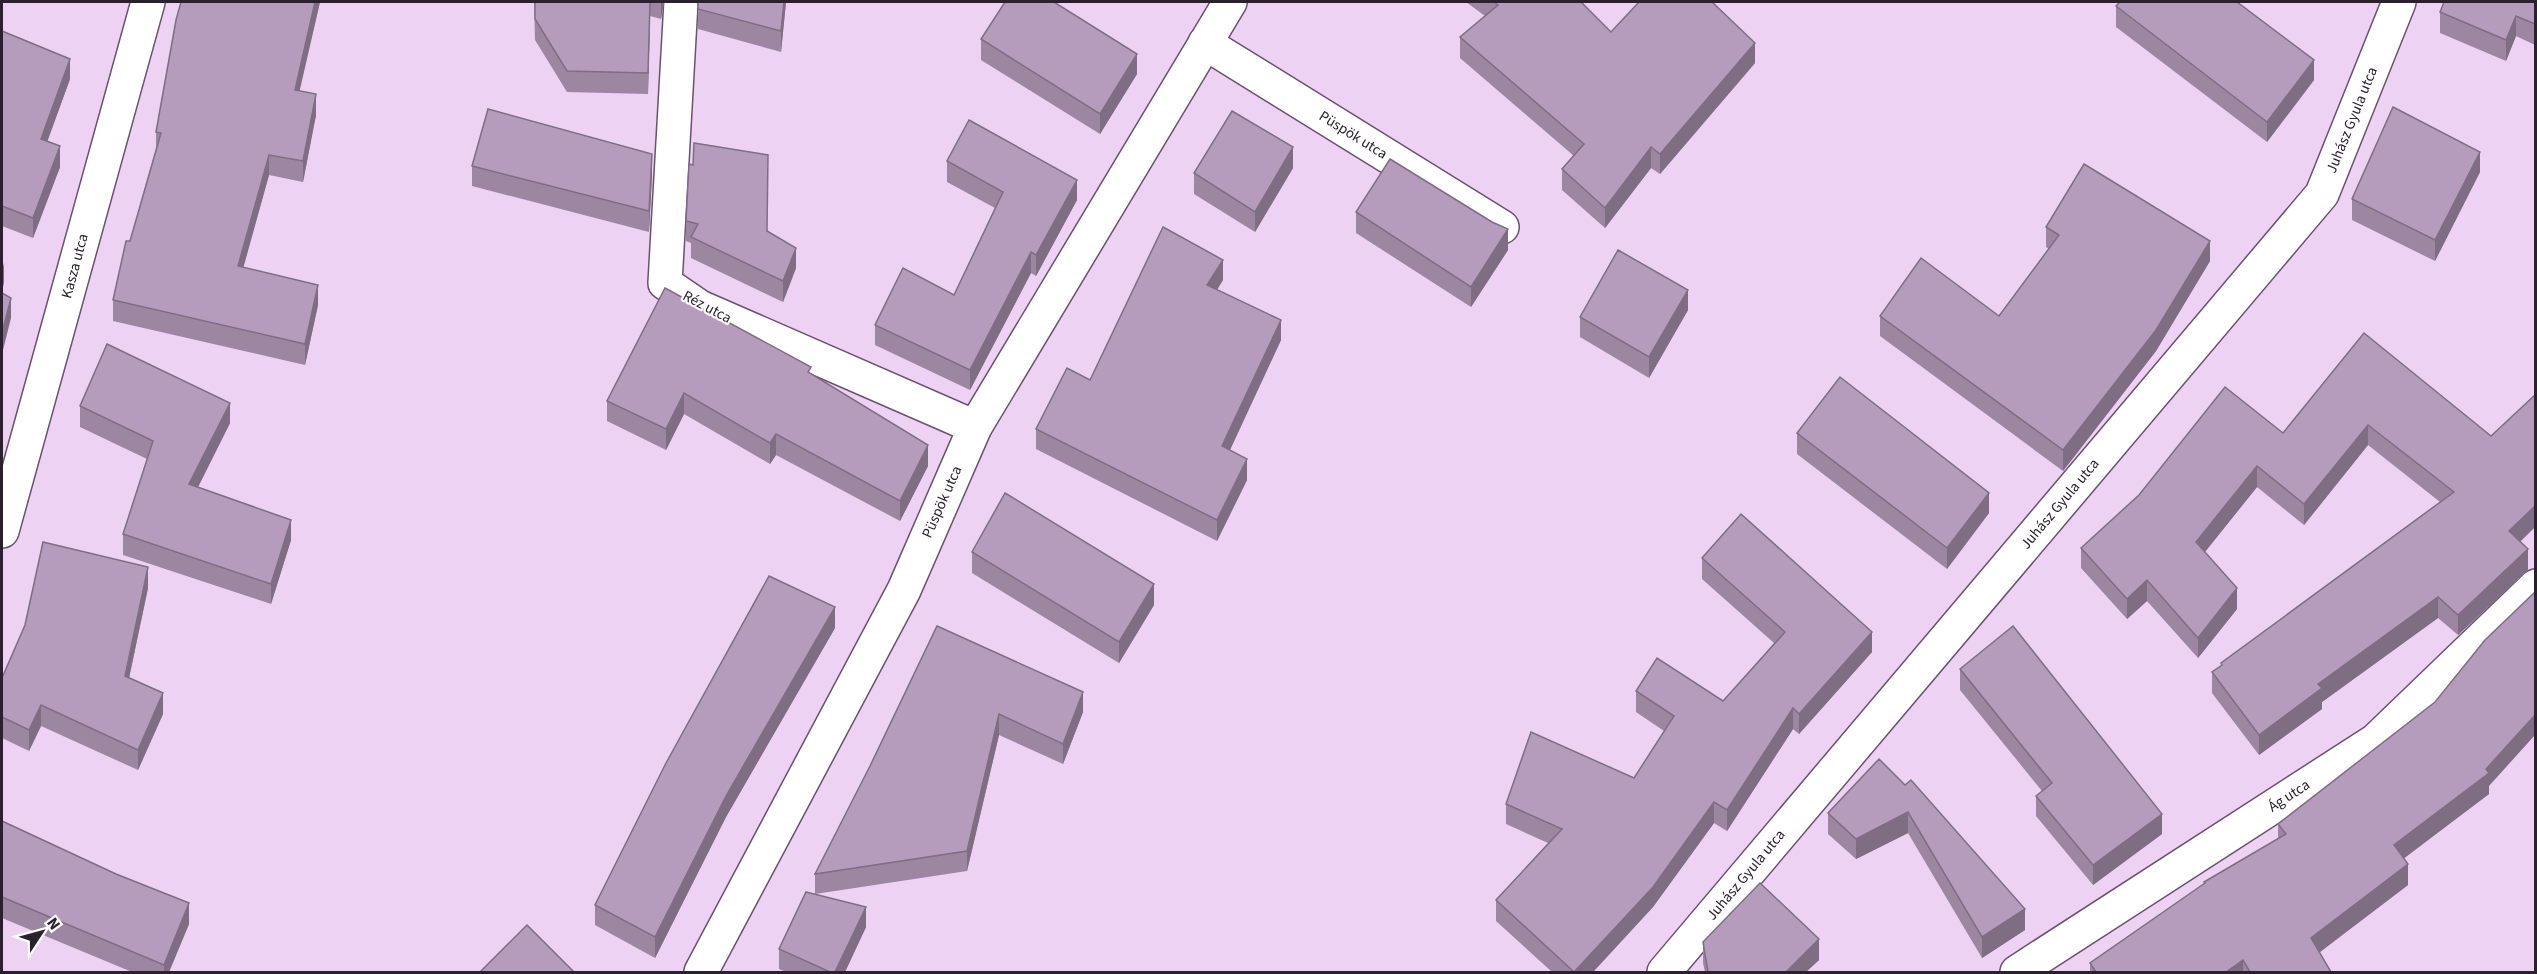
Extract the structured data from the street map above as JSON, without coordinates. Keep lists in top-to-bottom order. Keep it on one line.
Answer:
{"streets":{"street":["Juhász Gyula utca","Püspök utca","Kasza utca","Réz utca","Ág utca"]},"crossings":[["Püspök utca","Réz utca"]],"north":"top right"}
